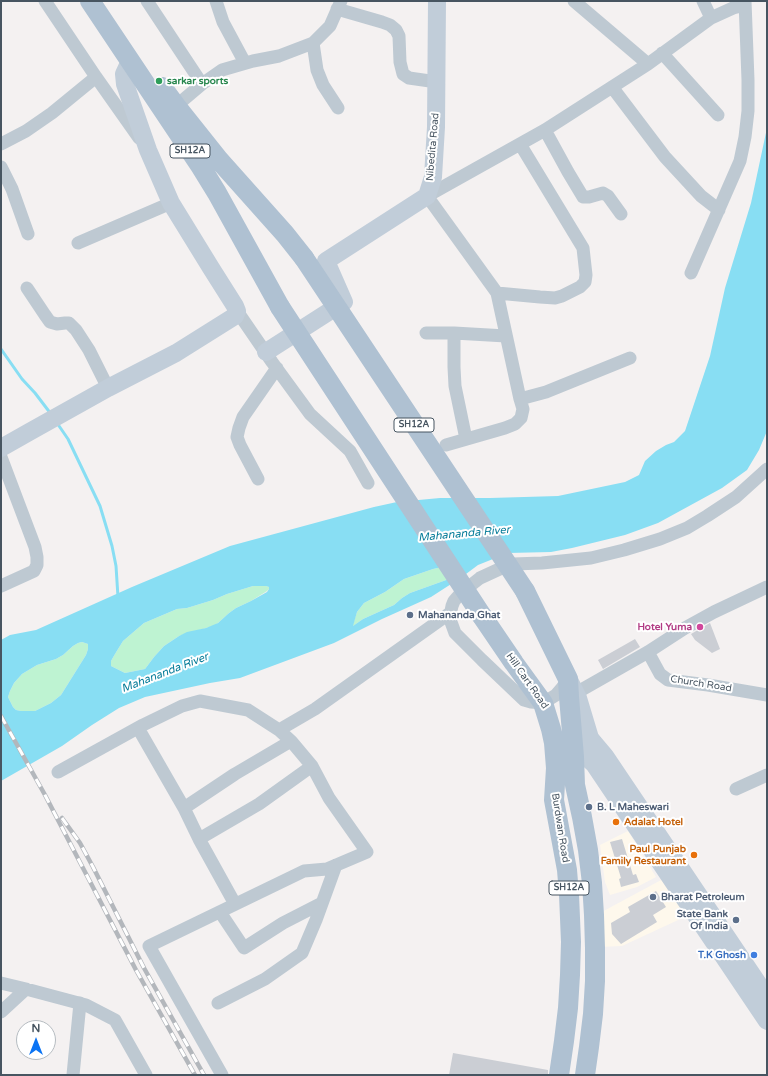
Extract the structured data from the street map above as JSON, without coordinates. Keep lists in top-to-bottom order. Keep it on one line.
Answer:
{"streets":{"main road":["SH12A","Hill Cart Road","Burdwan Road"],"street":["Nibedita Road","Church Road"]},"crossings":[["SH12A","Hill Cart Road"],["Hill Cart Road","Burdwan Road"]],"water":["Mahananda River"],"places":["sarkar sports","Mahananda Ghat","Hotel Yuma","B. L Maheswari","Adalat Hotel","Paul Punjab Family Restaurant","Bharat Petroleum","State Bank Of India","T.K Ghosh"],"north":"top"}
